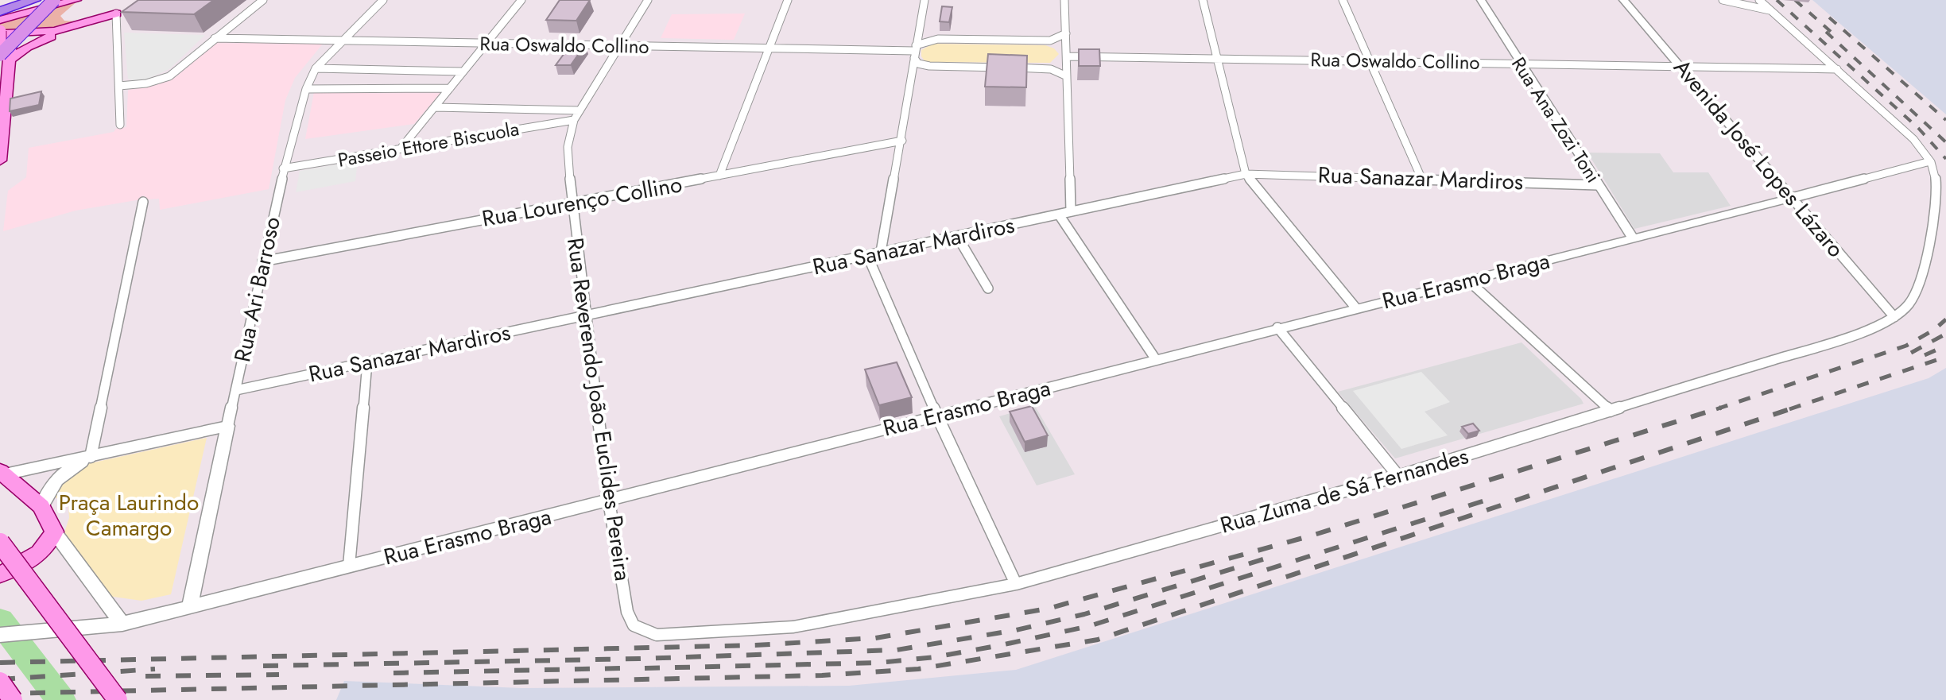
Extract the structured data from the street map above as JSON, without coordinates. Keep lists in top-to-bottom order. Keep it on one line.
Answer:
{"streets":{"street":["Rua Oswaldo Collino","Rua Ana Zozi Toni","Passeio Ettore Biscuola","Avenida José Lopes Lázaro","Rua Sanazar Mardiros","Rua Lourenço Collino","Rua Erasmo Braga","Rua Ari Barroso","Rua Reverendo João Euclides Pereira","Rua Zuma de Sá Fernandes"]},"crossings":[["Rua Oswaldo Collino","Rua Ana Zozi Toni"],["Rua Oswaldo Collino","Avenida José Lopes Lázaro"],["Rua Oswaldo Collino","Rua Ari Barroso"],["Rua Oswaldo Collino","Rua Reverendo João Euclides Pereira"],["Rua Ana Zozi Toni","Rua Sanazar Mardiros"],["Rua Ana Zozi Toni","Rua Erasmo Braga"],["Passeio Ettore Biscuola","Rua Ari Barroso"],["Passeio Ettore Biscuola","Rua Reverendo João Euclides Pereira"],["Avenida José Lopes Lázaro","Rua Erasmo Braga"],["Avenida José Lopes Lázaro","Rua Zuma de Sá Fernandes"],["Rua Sanazar Mardiros","Rua Ari Barroso"],["Rua Sanazar Mardiros","Rua Reverendo João Euclides Pereira"],["Rua Lourenço Collino","Rua Ari Barroso"],["Rua Lourenço Collino","Rua Reverendo João Euclides Pereira"],["Rua Erasmo Braga","Rua Ari Barroso"],["Rua Erasmo Braga","Rua Reverendo João Euclides Pereira"],["Rua Erasmo Braga","Rua Zuma de Sá Fernandes"],["Rua Reverendo João Euclides Pereira","Rua Zuma de Sá Fernandes"]],"parks":["Praça Laurindo Camargo"]}
